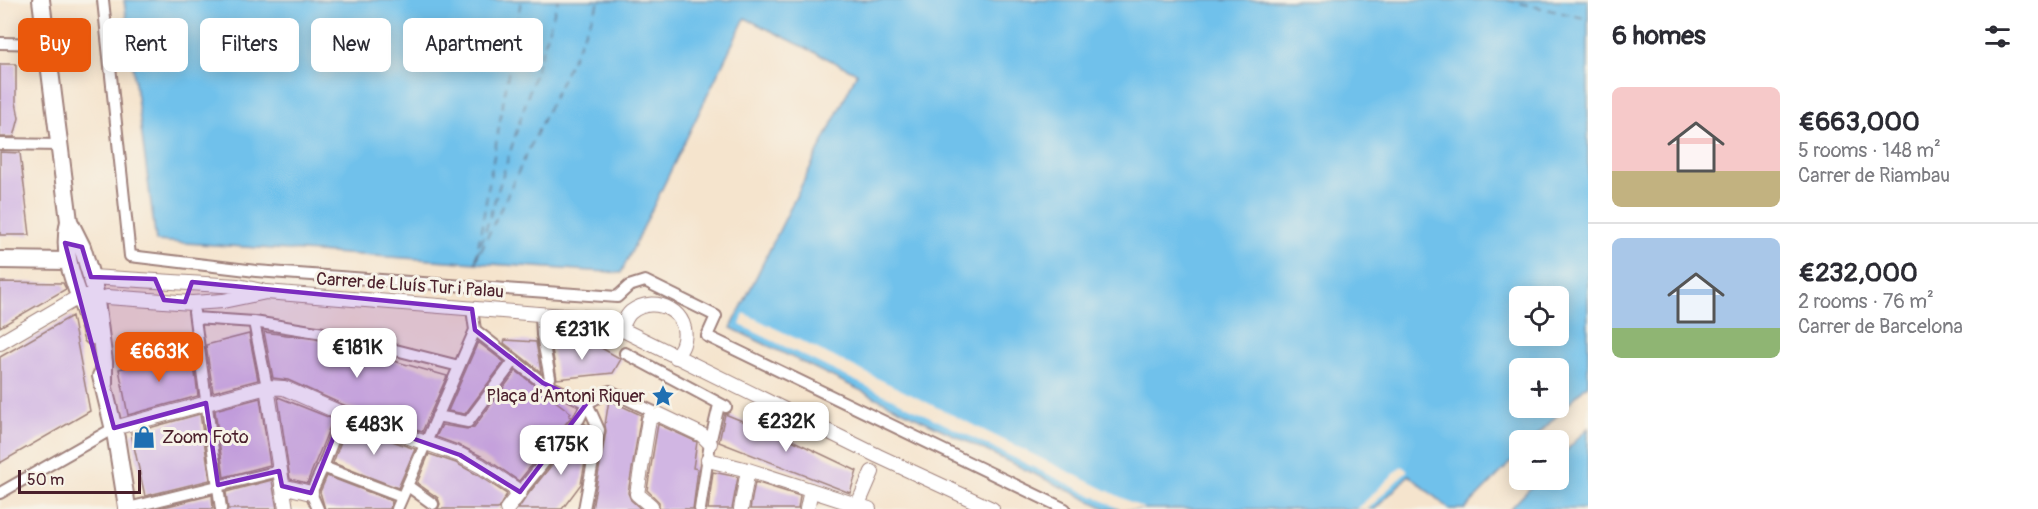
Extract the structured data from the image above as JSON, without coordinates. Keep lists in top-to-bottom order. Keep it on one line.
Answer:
{"streets":{"street":["Carrer de Lluís Tur i Palau"]},"places":{"place":["Plaça d'Antoni Riquer"],"shop":["Zoom Foto"]},"scale_bar":"50 m","page":{"heading":"6 homes","chip":["Buy","Rent","Filters","New","Apartment"],"list":[{"name":"€663,000","note":"5 rooms · 148 m² · Carrer de Riambau"},{"name":"€232,000","note":"2 rooms · 76 m² · Carrer de Barcelona"}],"map_buttons":["+","−"],"price":["€231K","€181K","€663K","€232K","€483K","€175K"],"scale":"50 m"}}
